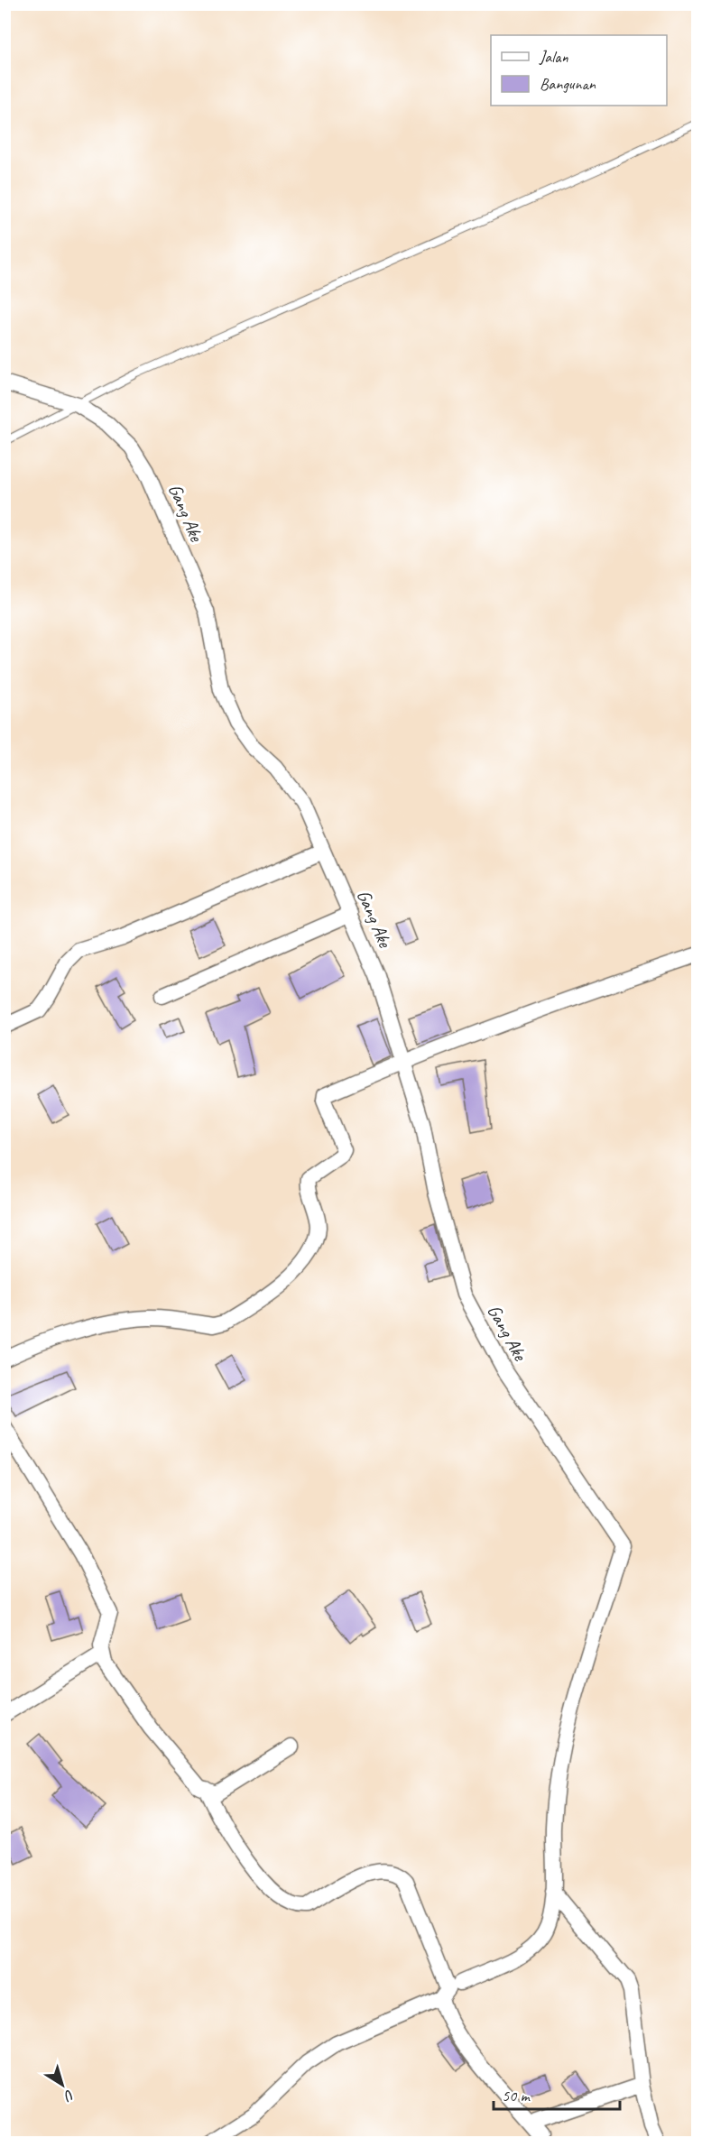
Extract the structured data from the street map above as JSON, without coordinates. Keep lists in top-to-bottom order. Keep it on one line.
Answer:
{"streets":{"street":["Gang Ake"]},"legend":["Jalan","Bangunan"],"scale_bar":"50 m","north":"bottom right"}
